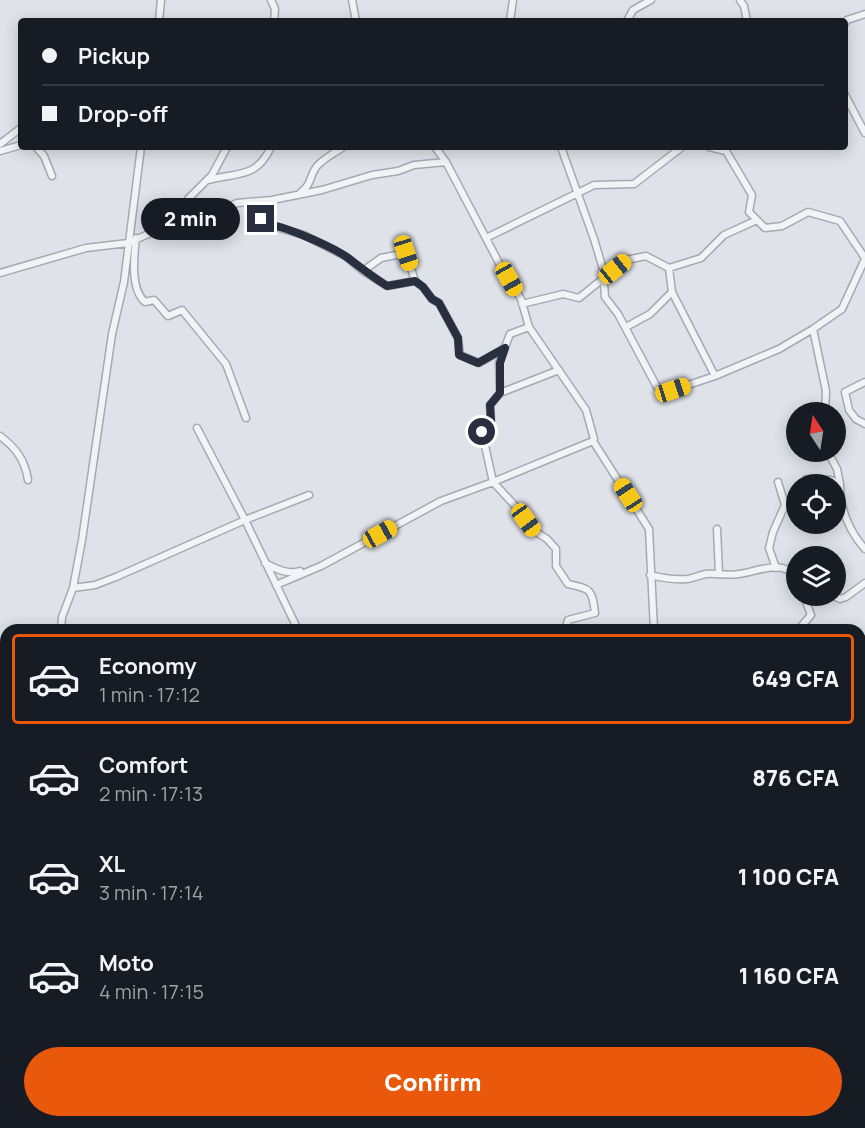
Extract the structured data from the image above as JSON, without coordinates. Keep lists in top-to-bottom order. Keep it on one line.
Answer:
{"north":"top","page":{"banner":["Pickup","Drop-off"],"bubble":"2 min","list":[{"name":"Economy","note":"1 min · 17:12","value":"649 CFA"},{"name":"Comfort","note":"2 min · 17:13","value":"876 CFA"},{"name":"XL","note":"3 min · 17:14","value":"1 100 CFA"},{"name":"Moto","note":"4 min · 17:15","value":"1 160 CFA"}],"buttons":"Confirm"}}
